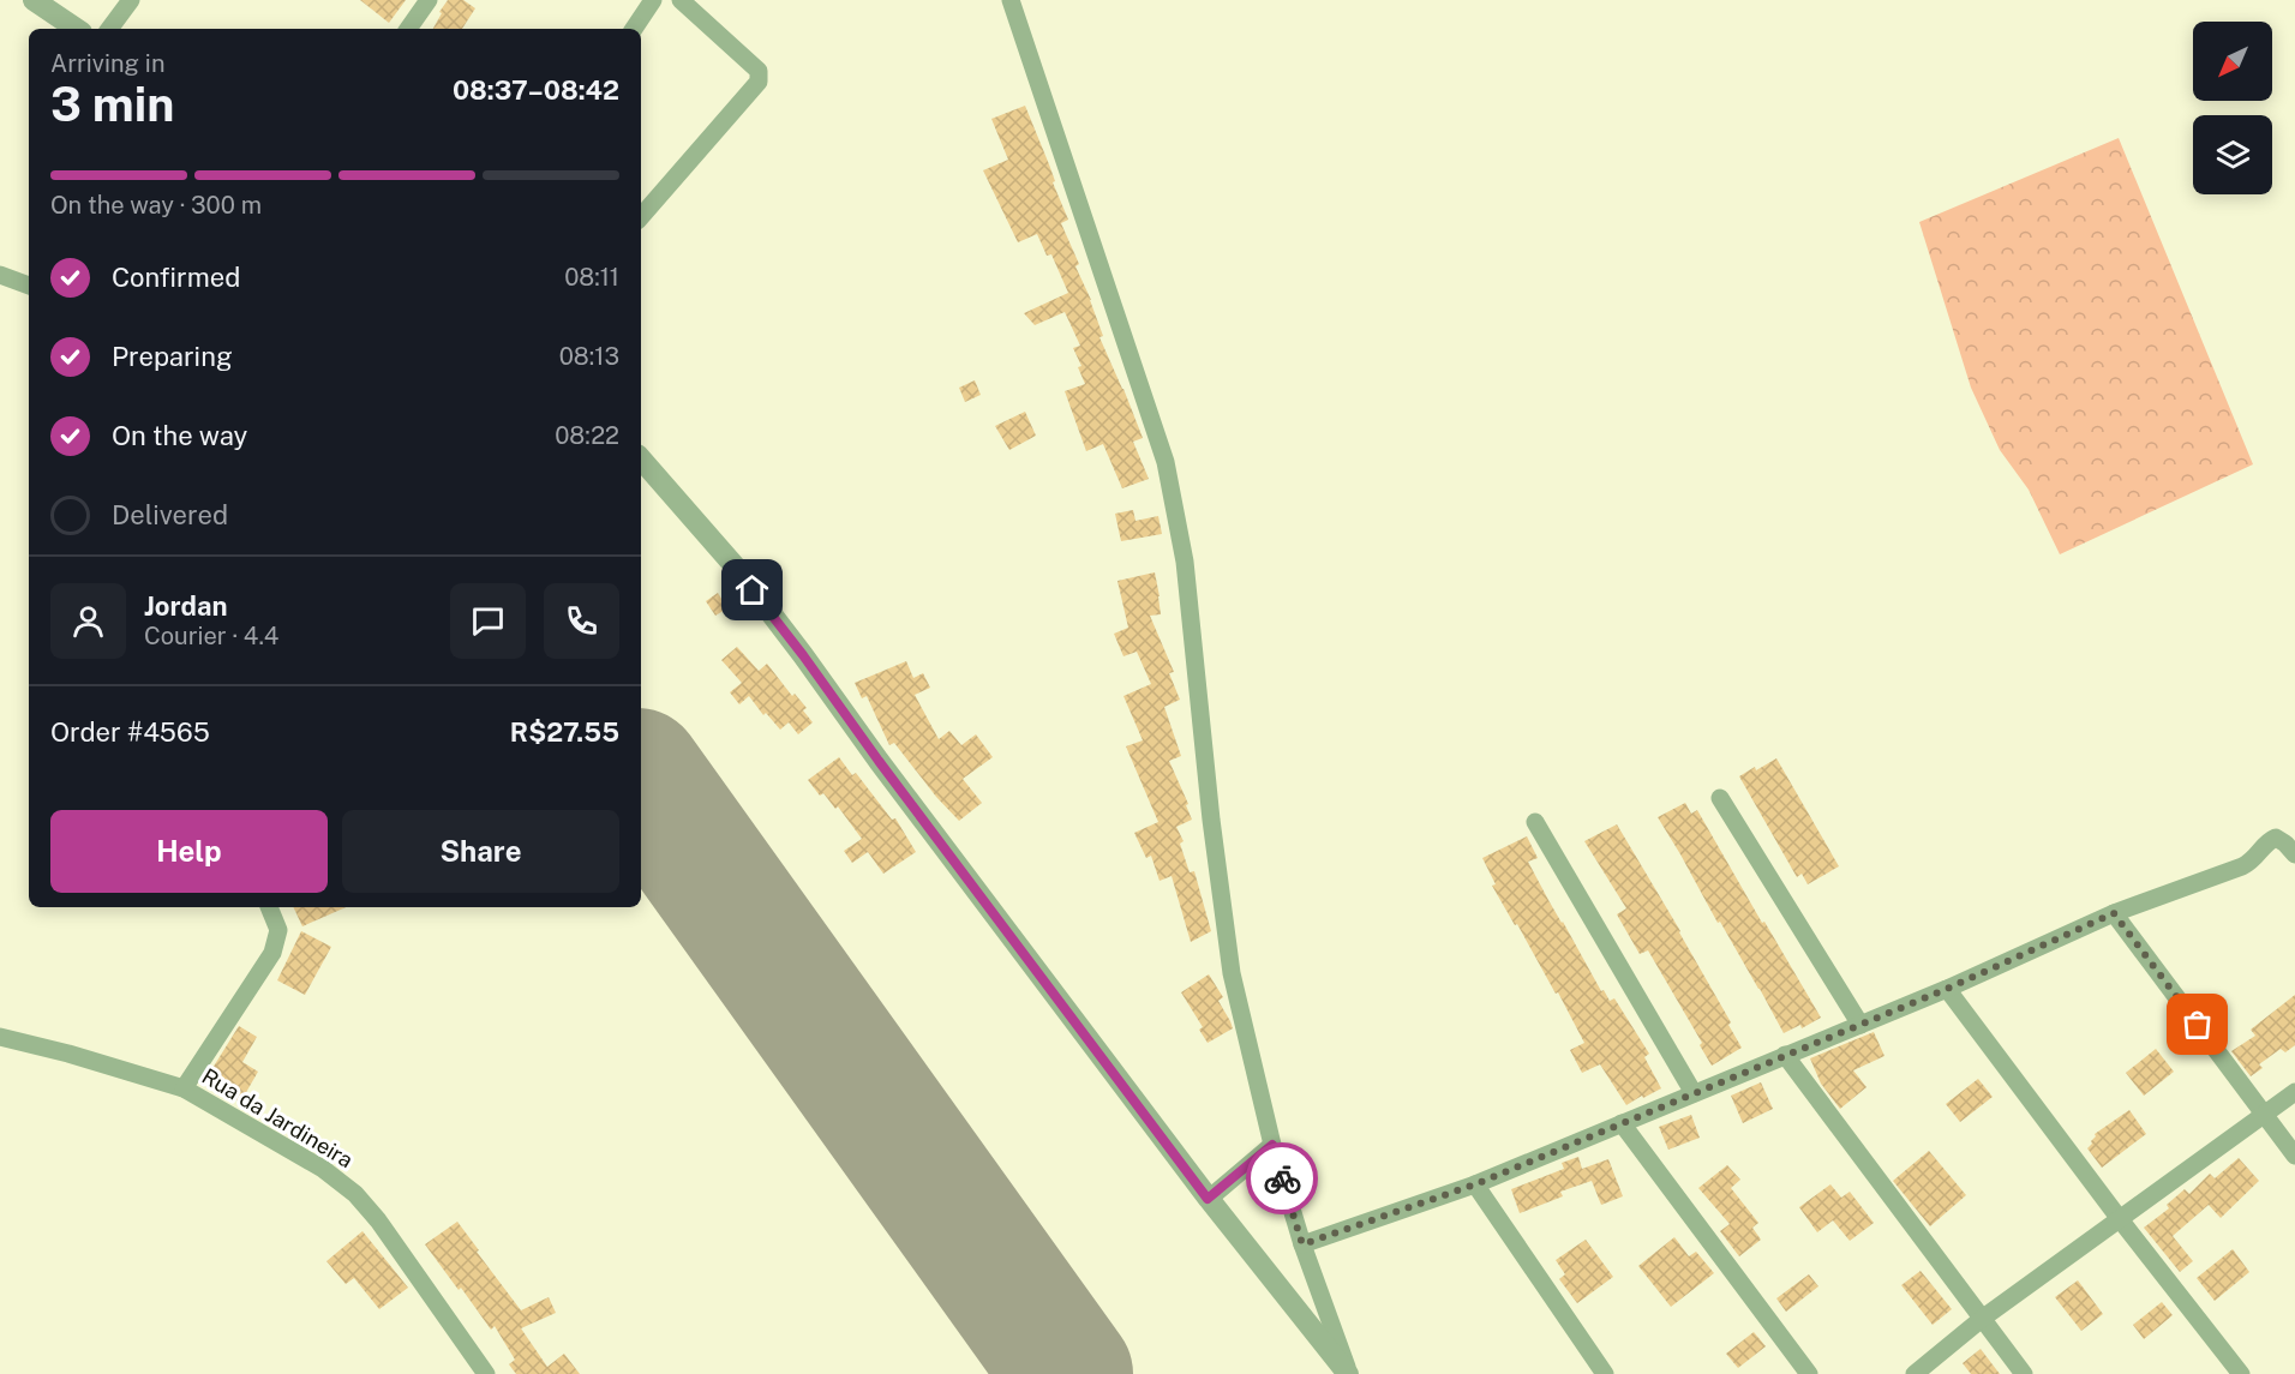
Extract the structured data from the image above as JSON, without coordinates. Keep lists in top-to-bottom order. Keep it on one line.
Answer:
{"streets":{"street":["Rua da Jardineira"]},"north":"bottom left","page":{"heading":["3 min","Arriving in","08:37–08:42"],"panel":["Jordan","Courier · 4.4","Order #4565","R$27.55"],"bar":"On the way · 300 m","list":[["Confirmed","08:11"],["Preparing","08:13"],["On the way","08:22"],"Delivered"],"buttons":["Help","Share"]}}
